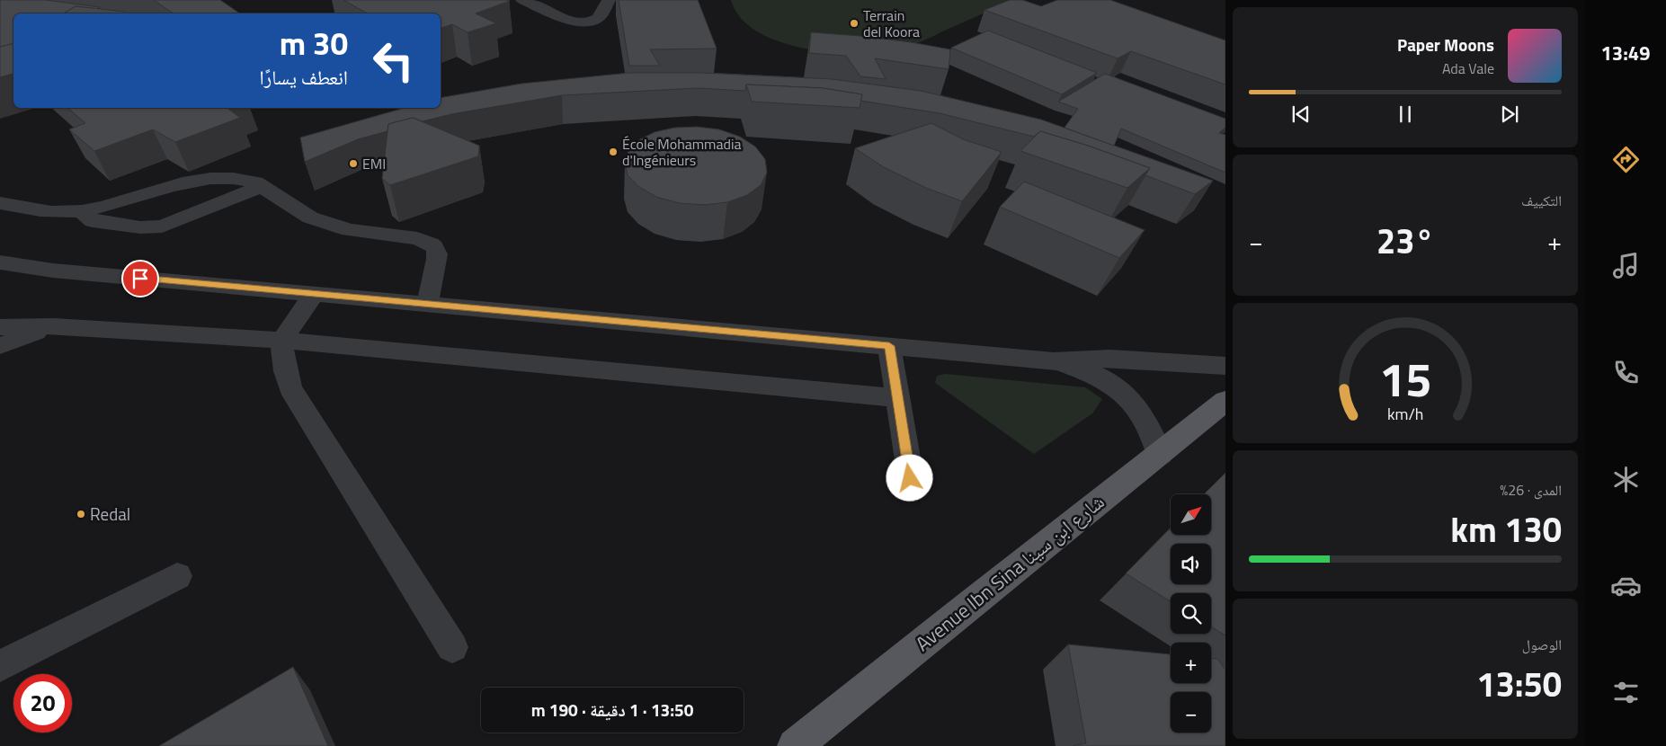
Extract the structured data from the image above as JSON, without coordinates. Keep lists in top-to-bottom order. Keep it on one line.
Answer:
{"streets":{"main road":["Avenue Ibn Sina شارع ابن سينا"]},"places":["Terrain del Koora","École Mohammadia d'Ingénieurs","EMI","Redal"],"north":"top right","page":{"tabs":"13:49","turn":["30 m","انعطف يسارًا"],"song":["Paper Moons","Ada Vale"],"tile":["التكييف",["المدى · 26%","130 km"],["الوصول","13:50"]],"heat":["−","23°","+"],"map_buttons":["+","−"],"limit":"20","trip":"13:50 · 1 دقيقة · 190 m","gauge":["15","km/h"]}}
